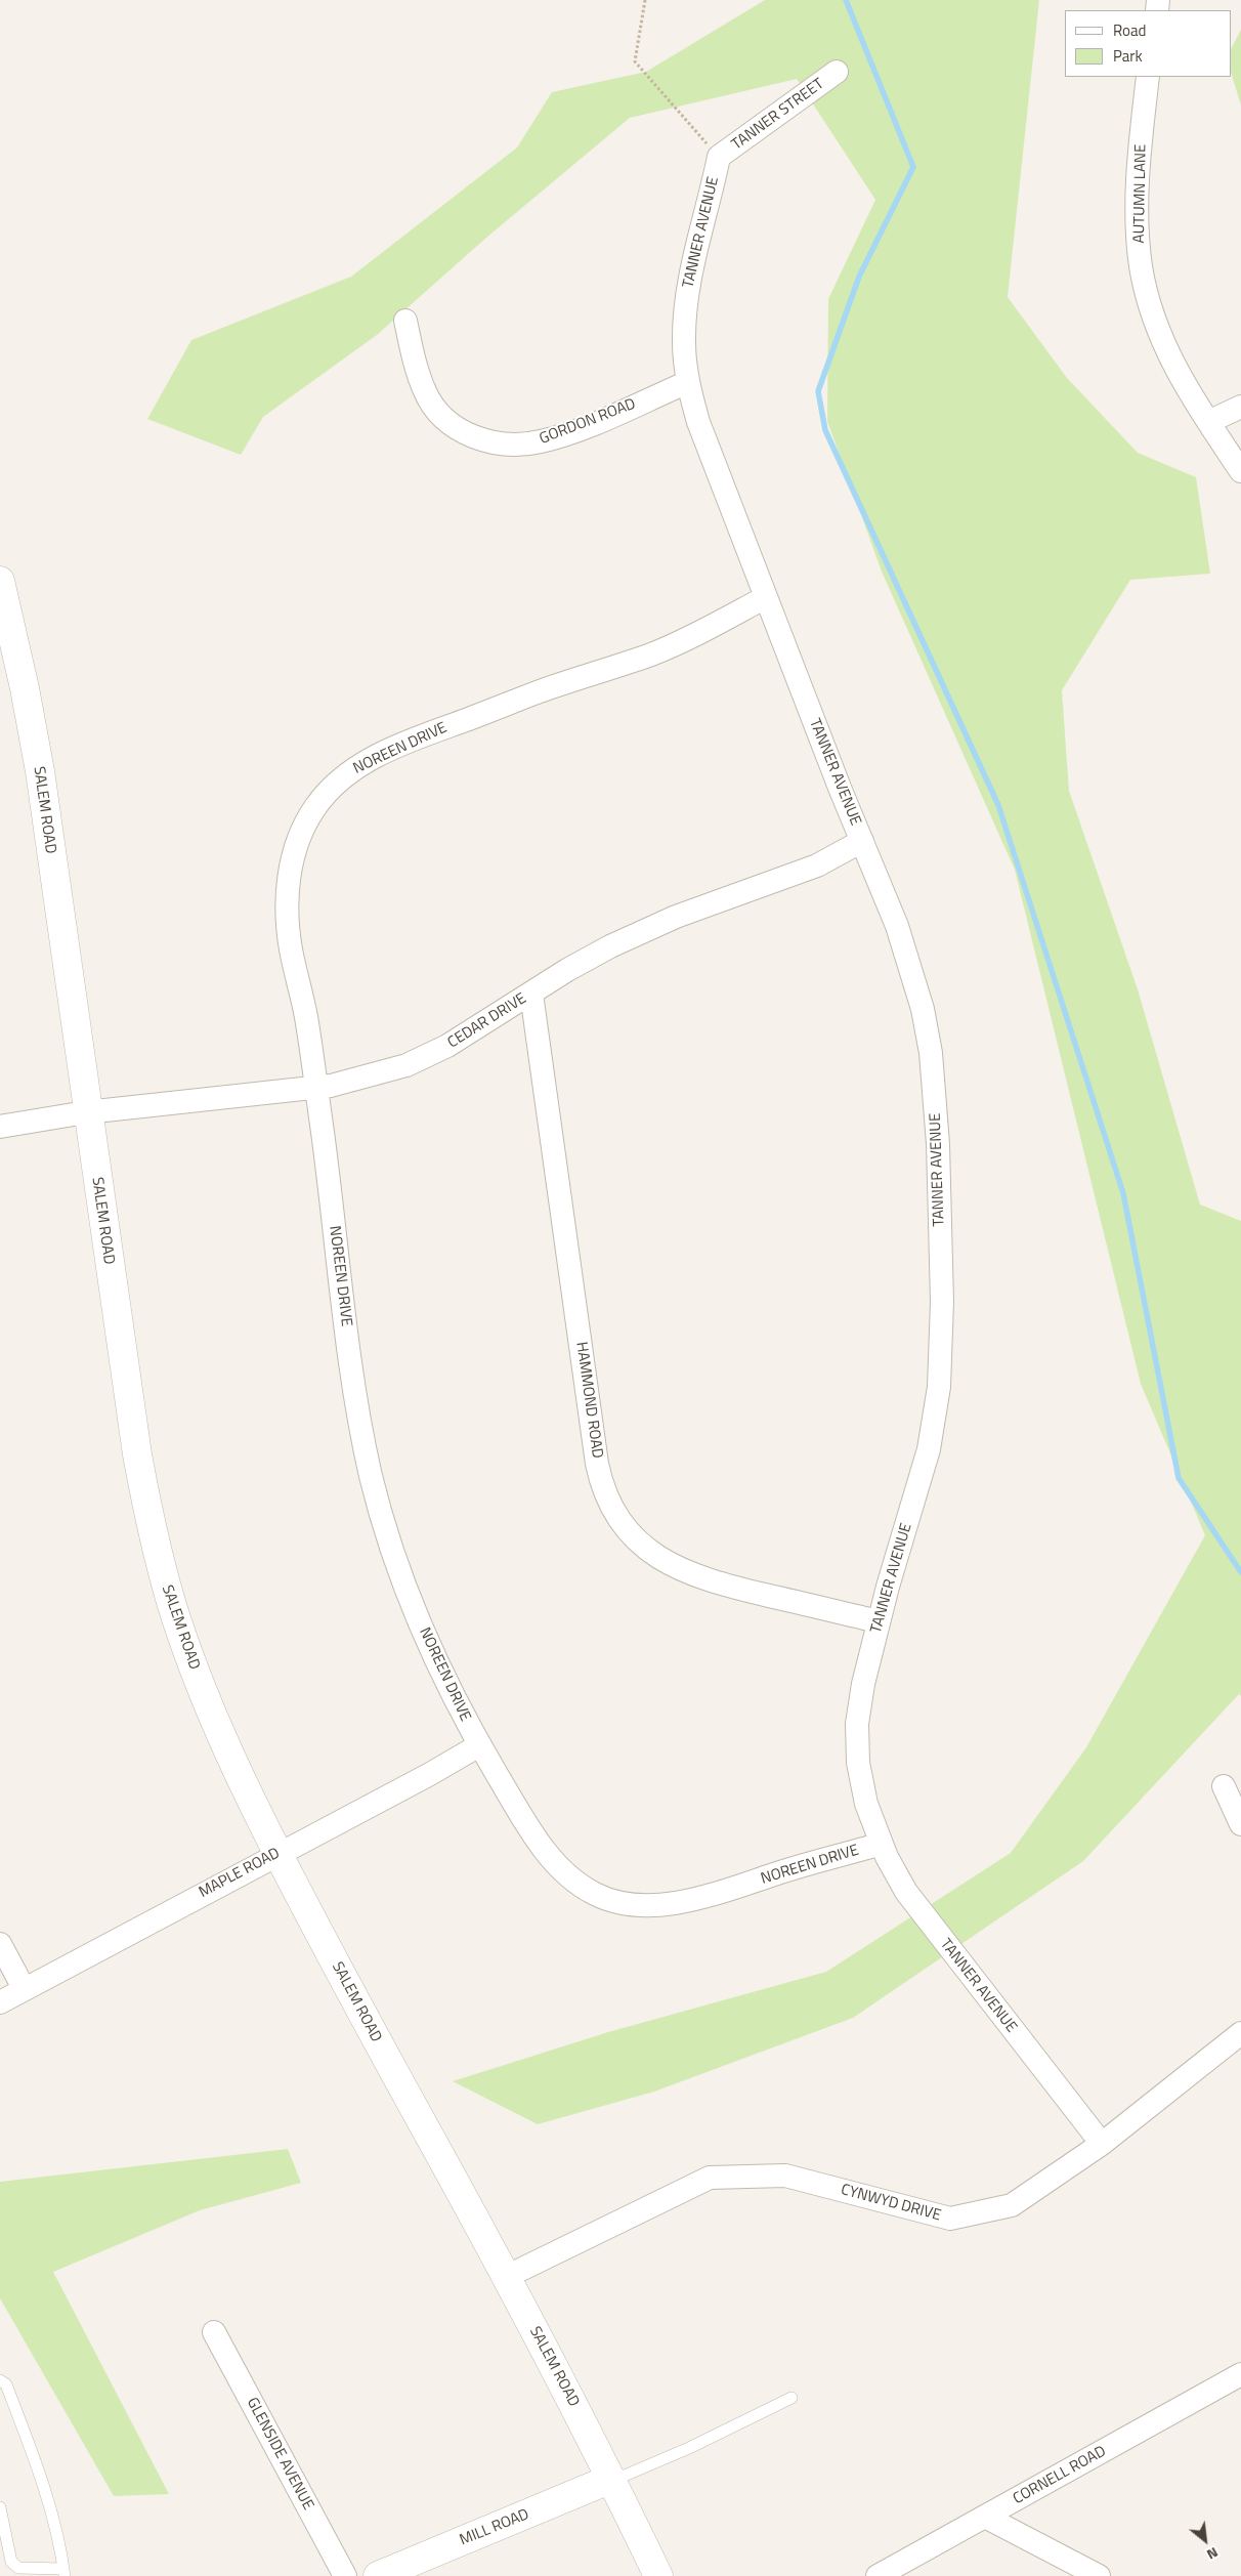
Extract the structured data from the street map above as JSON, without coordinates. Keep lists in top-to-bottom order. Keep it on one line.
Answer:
{"streets":{"street":["TANNER STREET","AUTUMN LANE","TANNER AVENUE","GORDON ROAD","NOREEN DRIVE","SALEM ROAD","CEDAR DRIVE","HAMMOND ROAD","MAPLE ROAD","CYNWYD DRIVE","GLENSIDE AVENUE","CORNELL ROAD","MILL ROAD"]},"crossings":[["TANNER STREET","TANNER AVENUE"],["TANNER AVENUE","GORDON ROAD"],["TANNER AVENUE","NOREEN DRIVE"],["TANNER AVENUE","CEDAR DRIVE"],["TANNER AVENUE","HAMMOND ROAD"],["TANNER AVENUE","CYNWYD DRIVE"],["NOREEN DRIVE","CEDAR DRIVE"],["NOREEN DRIVE","MAPLE ROAD"],["SALEM ROAD","CEDAR DRIVE"],["SALEM ROAD","MAPLE ROAD"],["SALEM ROAD","CYNWYD DRIVE"],["SALEM ROAD","MILL ROAD"],["CEDAR DRIVE","HAMMOND ROAD"]],"legend":["Road","Park"],"north":"bottom right"}
